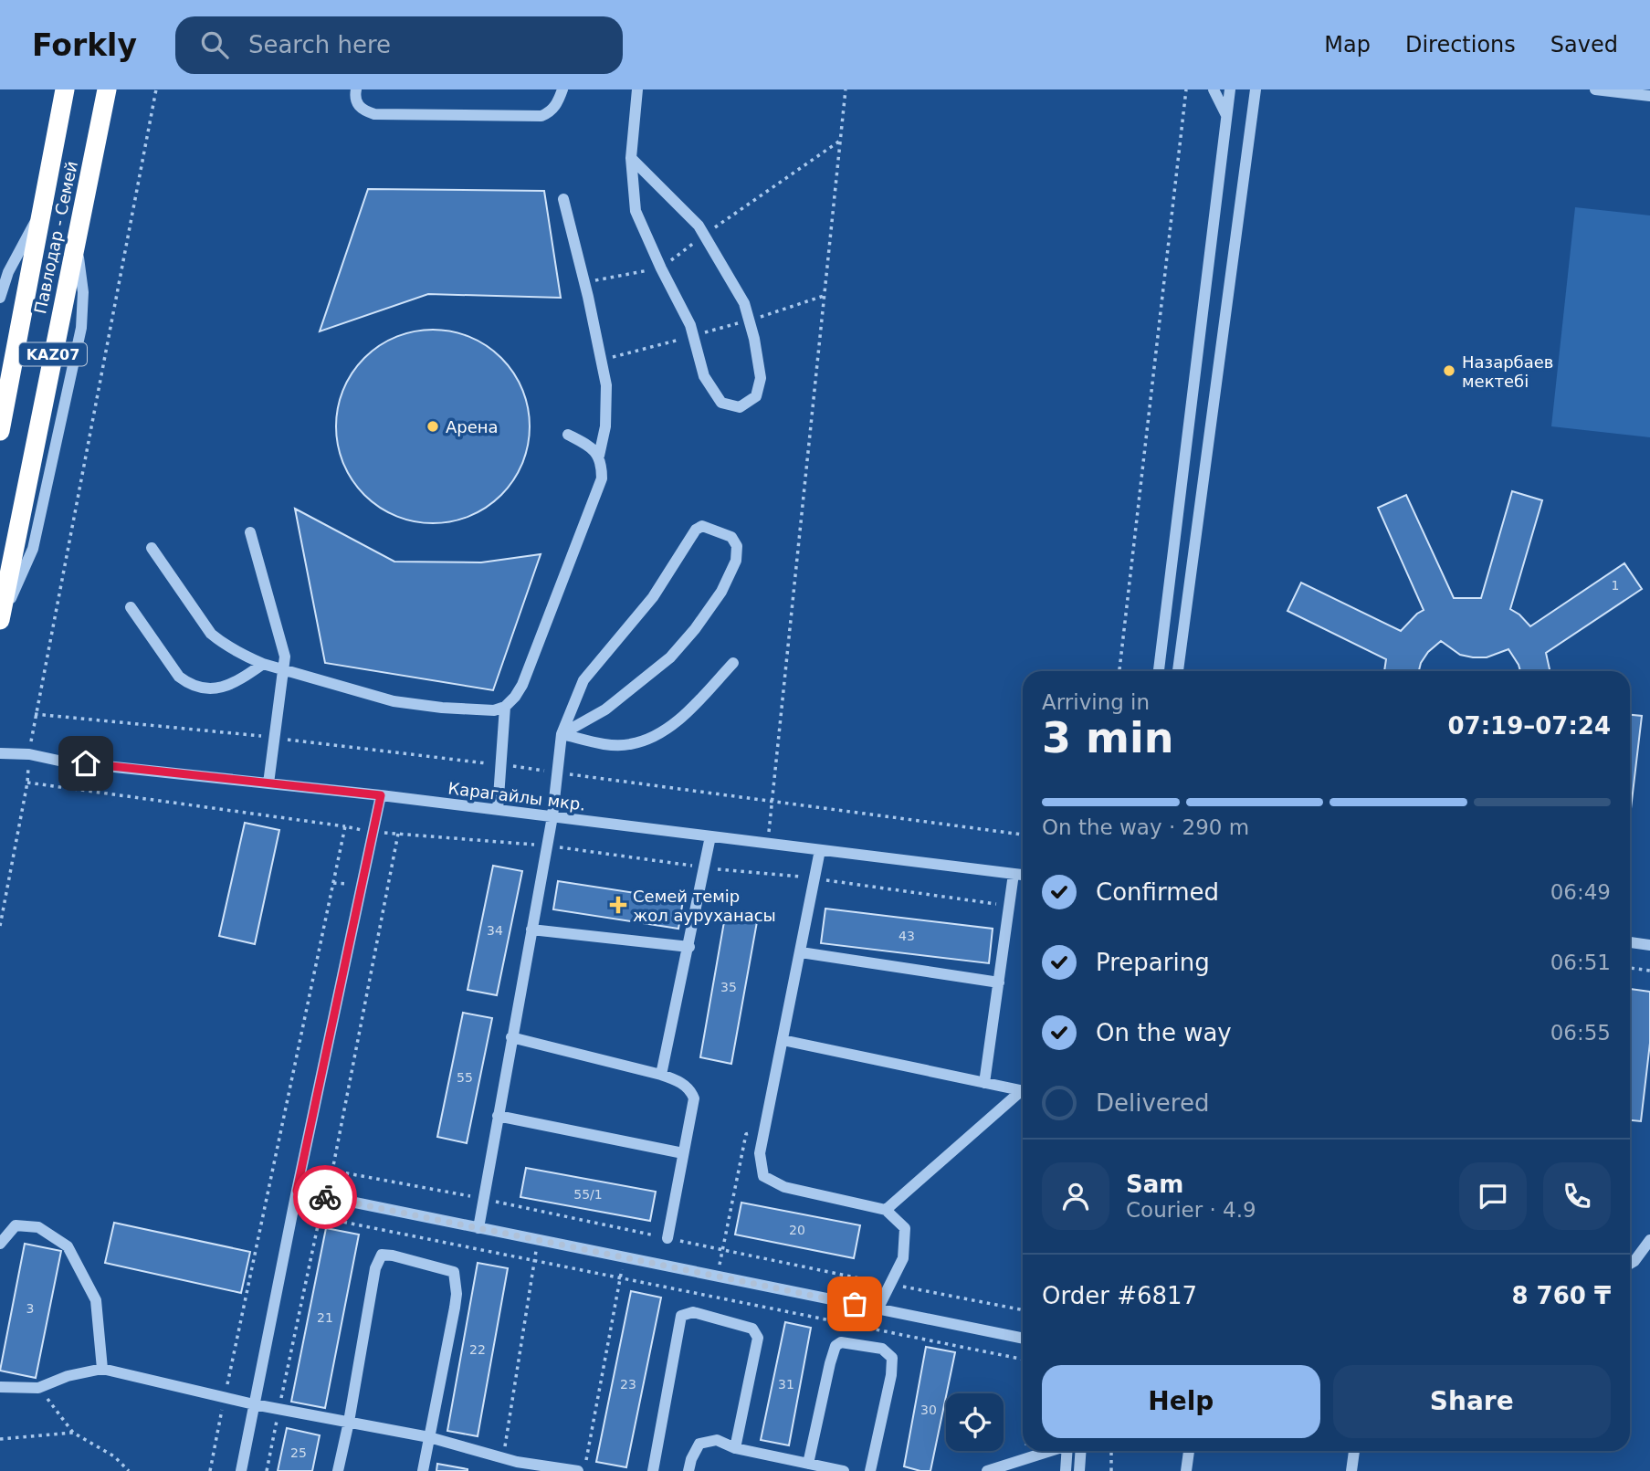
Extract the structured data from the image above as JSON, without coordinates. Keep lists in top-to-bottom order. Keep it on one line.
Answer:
{"streets":{"highway":["Павлодар - Семей","KAZ07"],"street":["Карагайлы мкр."]},"places":{"other":["Назарбаев мектебі","Арена"],"health":["Семей темір жол ауруханасы"]},"house_numbers":["1","34","43","35","55","55/1","20","3","21","22","23","31","30","25"],"page":{"header":"Forkly","search":"Search here","nav":["Map","Directions","Saved"],"heading":["3 min","Arriving in","07:19–07:24"],"panel":["Sam","Courier · 4.9","Order #6817","8 760 ₸"],"bar":"On the way · 290 m","list":[["Confirmed","06:49"],["Preparing","06:51"],["On the way","06:55"],"Delivered"],"buttons":["Help","Share"]}}
